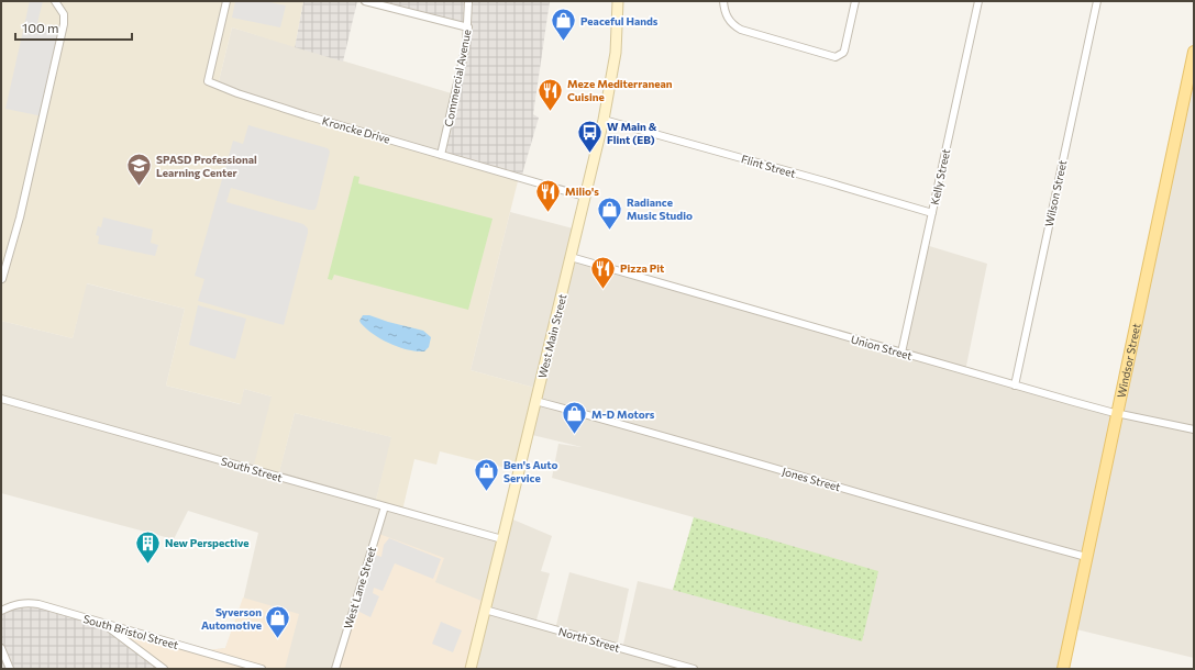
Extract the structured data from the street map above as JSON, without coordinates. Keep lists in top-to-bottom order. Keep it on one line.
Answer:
{"streets":{"main road":["West Main Street","Windsor Street"],"street":["Commercial Avenue","Kroncke Drive","Flint Street","Kelly Street","Wilson Street","Union Street","South Street","Jones Street","West Lane Street","South Bristol Street","North Street"]},"crossings":[["Commercial Avenue","Kroncke Drive"],["Kroncke Drive","West Main Street"],["Flint Street","Kelly Street"],["Flint Street","West Main Street"],["Kelly Street","Union Street"],["Wilson Street","Union Street"],["West Main Street","Union Street"],["West Main Street","South Street"],["West Main Street","Jones Street"],["West Main Street","North Street"],["Union Street","Windsor Street"],["Windsor Street","Jones Street"],["South Street","West Lane Street"]],"places":{"shop":["Peaceful Hands","Radiance Music Studio","M-D Motors","Ben's Auto Service","Syverson Automotive"],"restaurant":["Meze Mediterranean Cuisine","Milio's","Pizza Pit"],"bus stop":["W Main & Flint (EB)"],"school or university":["SPASD Professional Learning Center"],"building":["New Perspective"]},"scale_bar":"100 m"}
